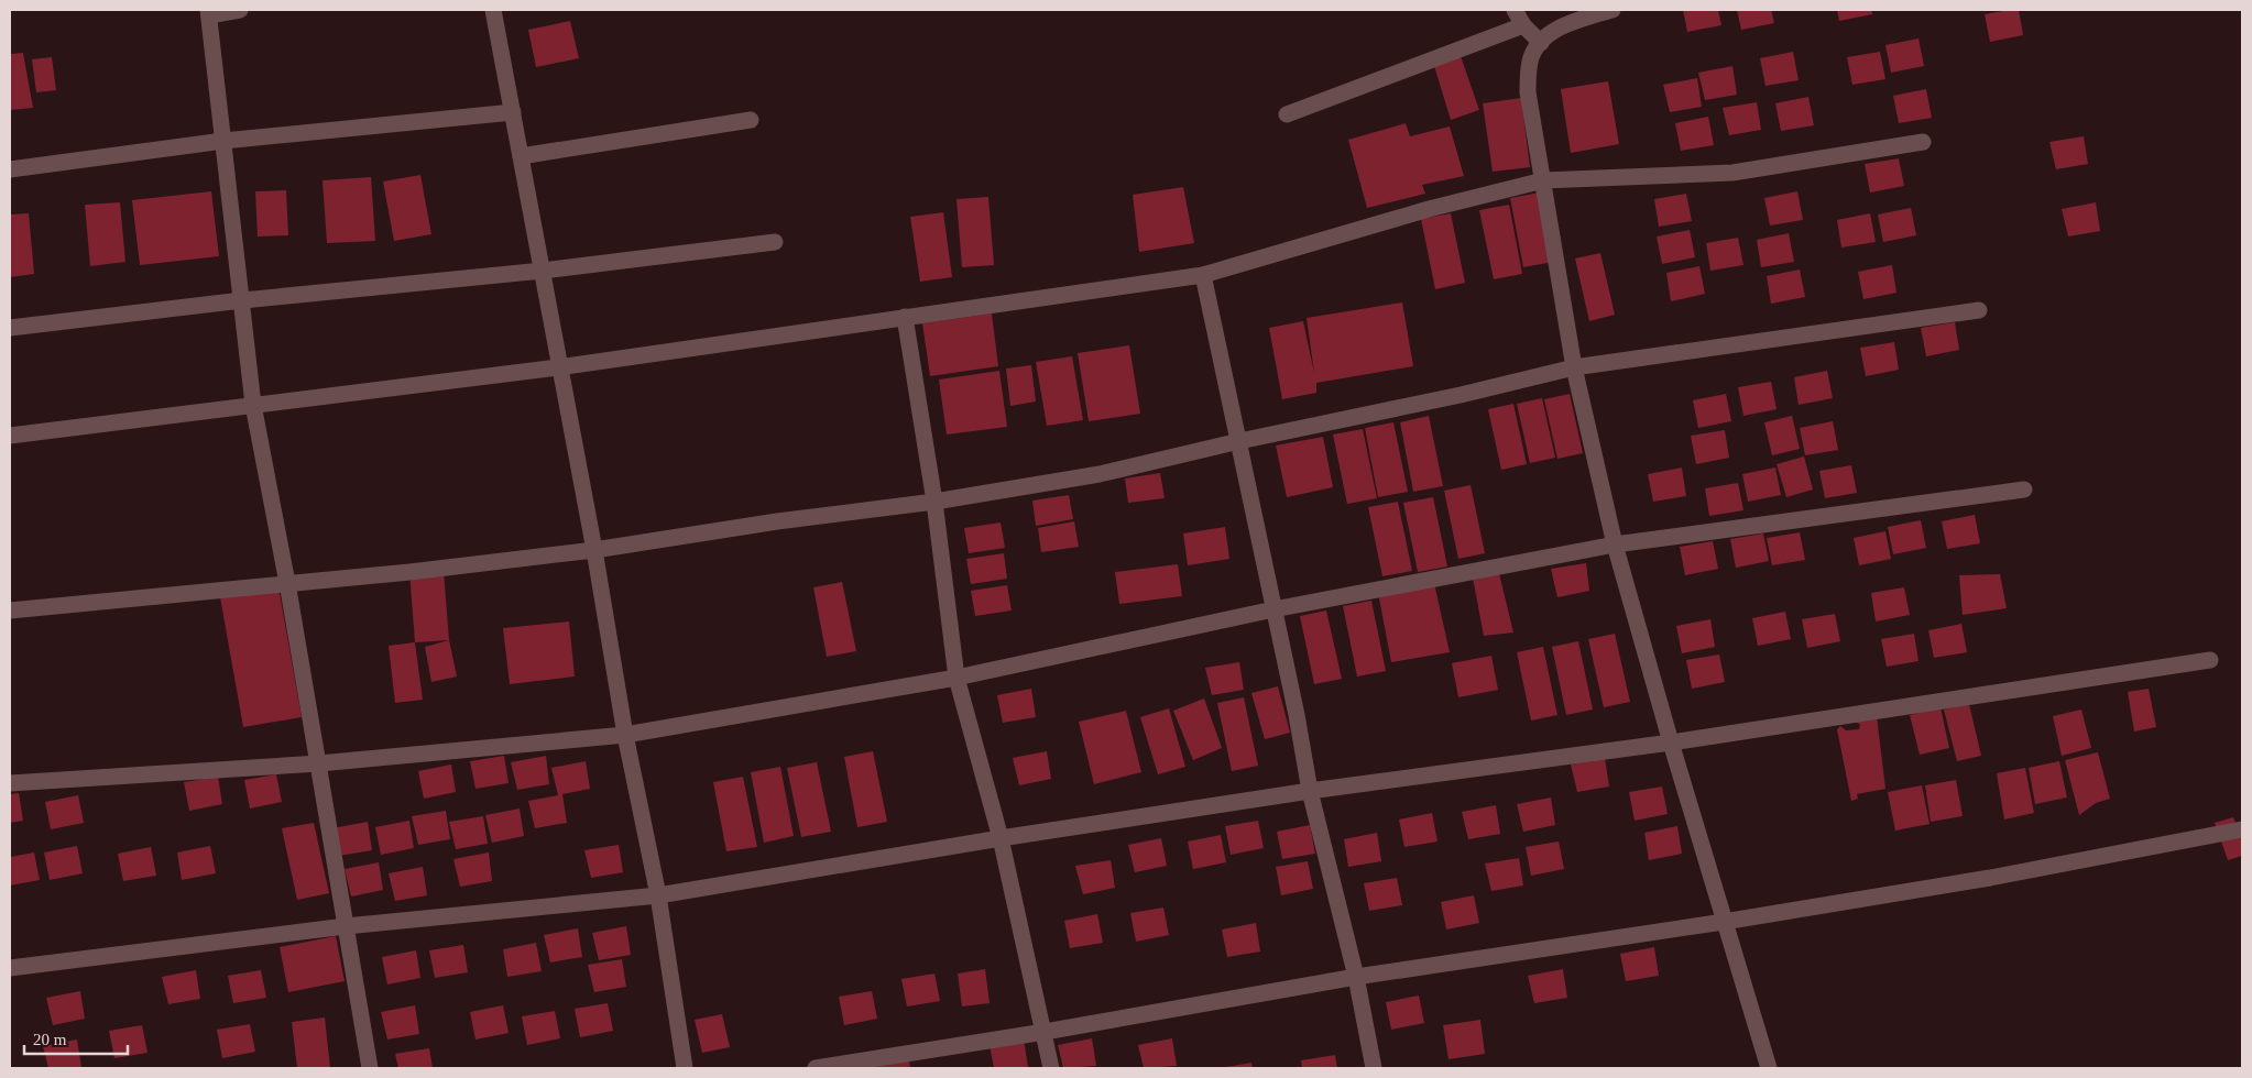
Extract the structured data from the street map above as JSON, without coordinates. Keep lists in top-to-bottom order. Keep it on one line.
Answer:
{"scale_bar":"20 m"}
